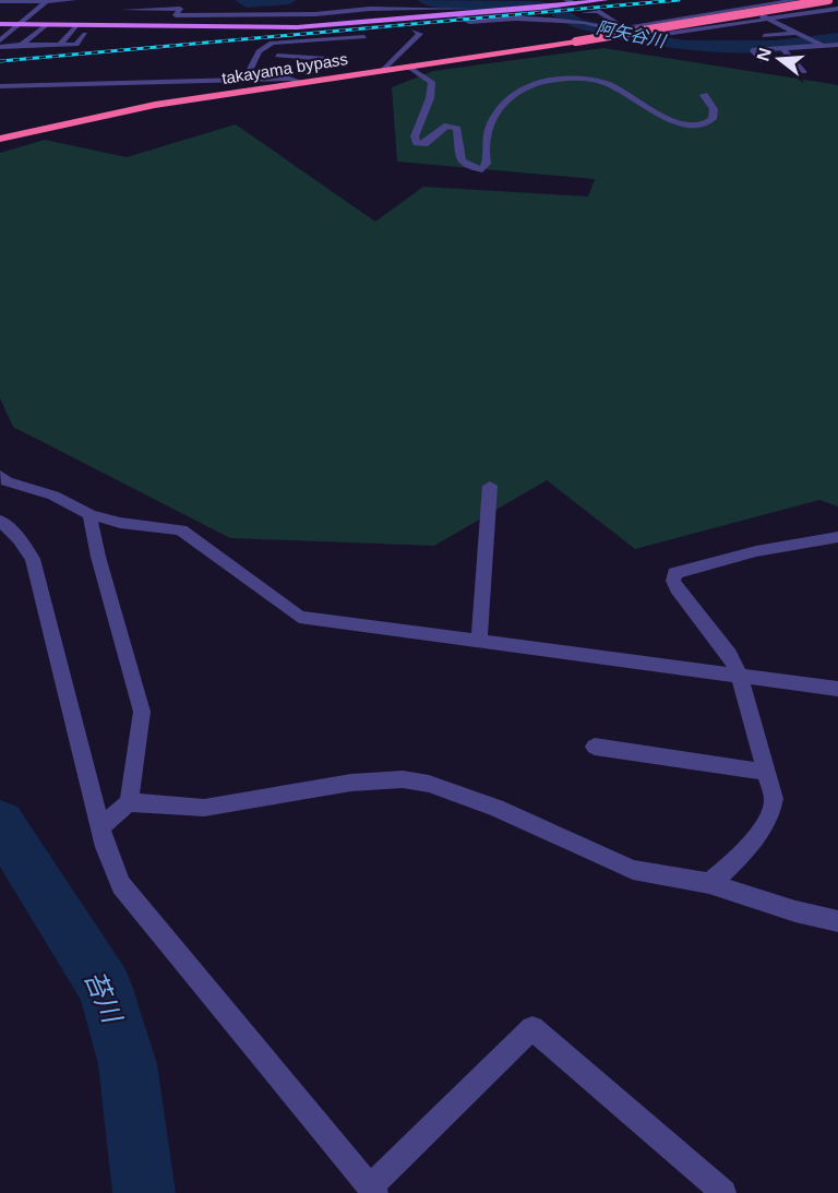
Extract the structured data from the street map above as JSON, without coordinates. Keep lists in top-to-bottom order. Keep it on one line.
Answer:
{"streets":{"highway":["takayama bypass"]},"water":["阿矢谷川","苔川"],"north":"left"}
